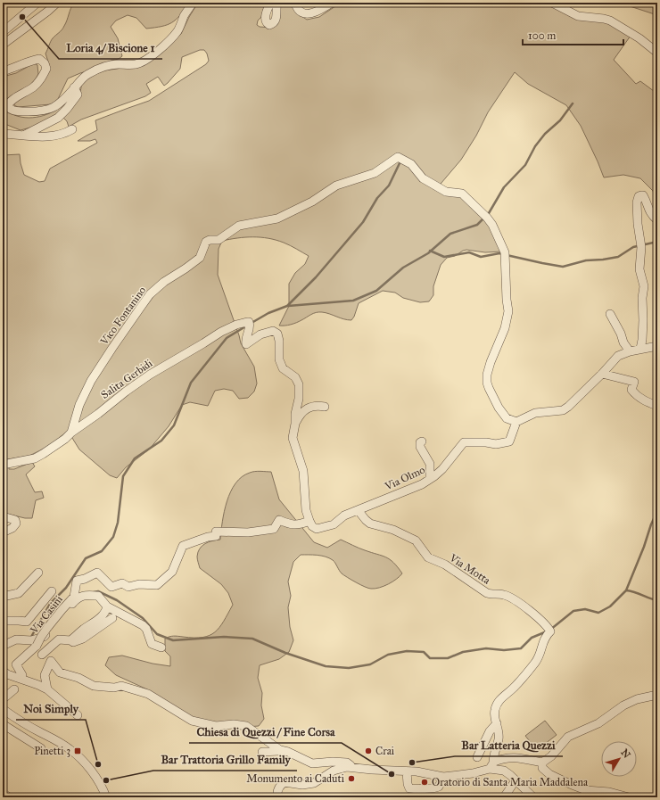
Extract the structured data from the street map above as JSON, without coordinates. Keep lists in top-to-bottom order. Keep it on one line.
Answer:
{"streets":{"street":["Vico Fontanino","Salita Gerbidi","Via Olmo","Via Motta","Via Casini"]},"crossings":[["Vico Fontanino","Salita Gerbidi"],["Vico Fontanino","Via Olmo"],["Via Olmo","Via Motta"],["Via Olmo","Via Casini"]],"places":{"other":["Loria 4/ Biscione 1","Crai","Bar Latteria Quezzi","Noi Simply","Chiesa di Quezzi / Fine Corsa","Monumento ai Caduti","Bar Trattoria Grillo Family","Oratorio di Santa Maria Maddalena"],"transit":["Pinetti 3"]},"scale_bar":"100 m","north":"top right"}
